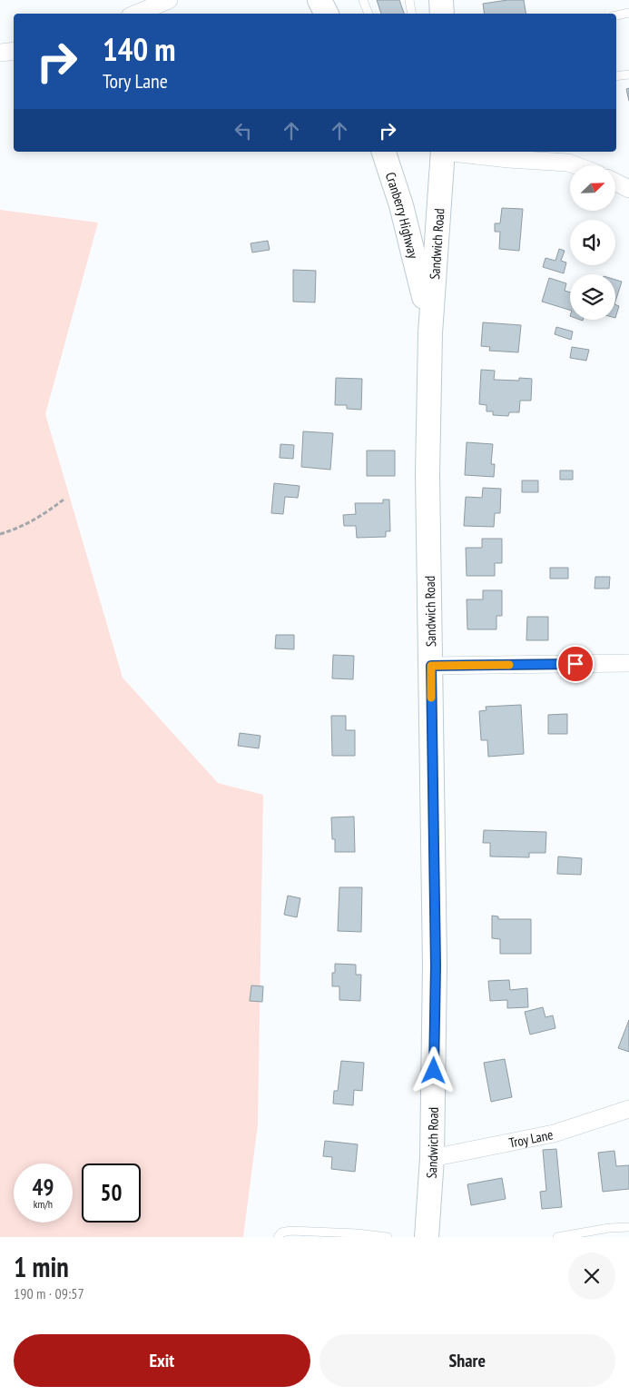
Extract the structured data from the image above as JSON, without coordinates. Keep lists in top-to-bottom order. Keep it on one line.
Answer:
{"streets":{"main road":["Cranberry Highway","Sandwich Road"],"street":["Troy Lane"]},"crossings":[["Cranberry Highway","Sandwich Road"],["Sandwich Road","Troy Lane"]],"north":"top right","page":{"turn":["140 m","Tory Lane"],"speed":"49 km/h","limit":"50","heading":["1 min","190 m · 09:57"],"buttons":["Exit","Share"]}}
